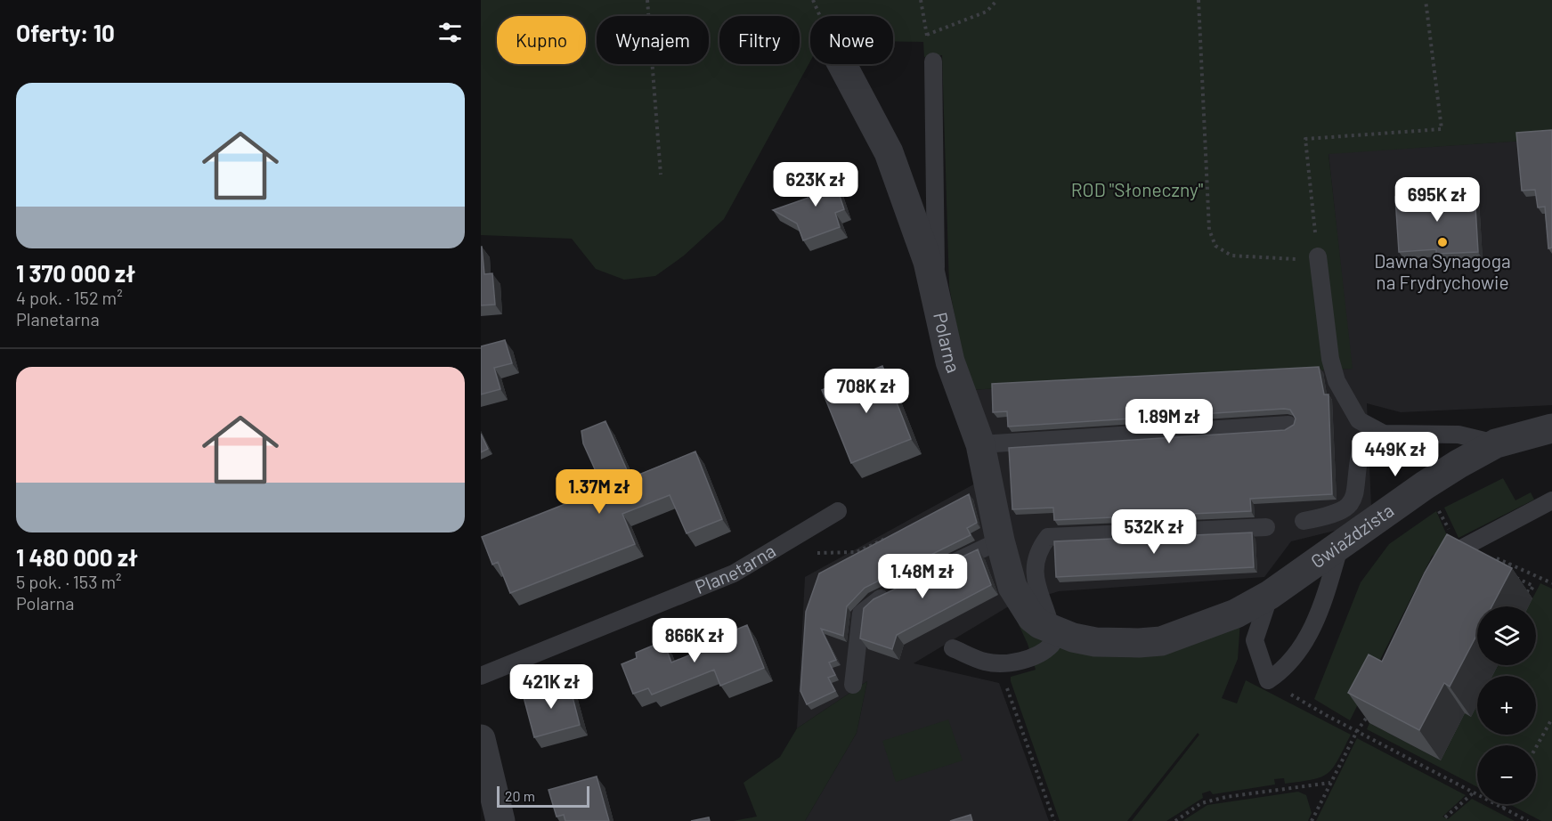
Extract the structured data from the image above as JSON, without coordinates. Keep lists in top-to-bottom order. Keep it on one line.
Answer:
{"streets":{"street":["Polarna","Gwiaździsta"],"lane":["Planetarna"]},"crossings":[["Polarna","Gwiaździsta"]],"parks":["ROD \"Słoneczny\""],"places":["Dawna Synagoga na Frydrychowie"],"scale_bar":"20 m","page":{"heading":"Oferty: 10","chip":["Kupno","Wynajem","Filtry","Nowe"],"list":[{"name":"1 370 000 zł","note":"4 pok. · 152 m² · Planetarna"},{"name":"1 480 000 zł","note":"5 pok. · 153 m² · Polarna"}],"price":["623K zł","695K zł","708K zł","1.89M zł","449K zł","1.37M zł","532K zł","1.48M zł","866K zł","421K zł"],"map_buttons":["+","−"],"scale":"20 m"}}
